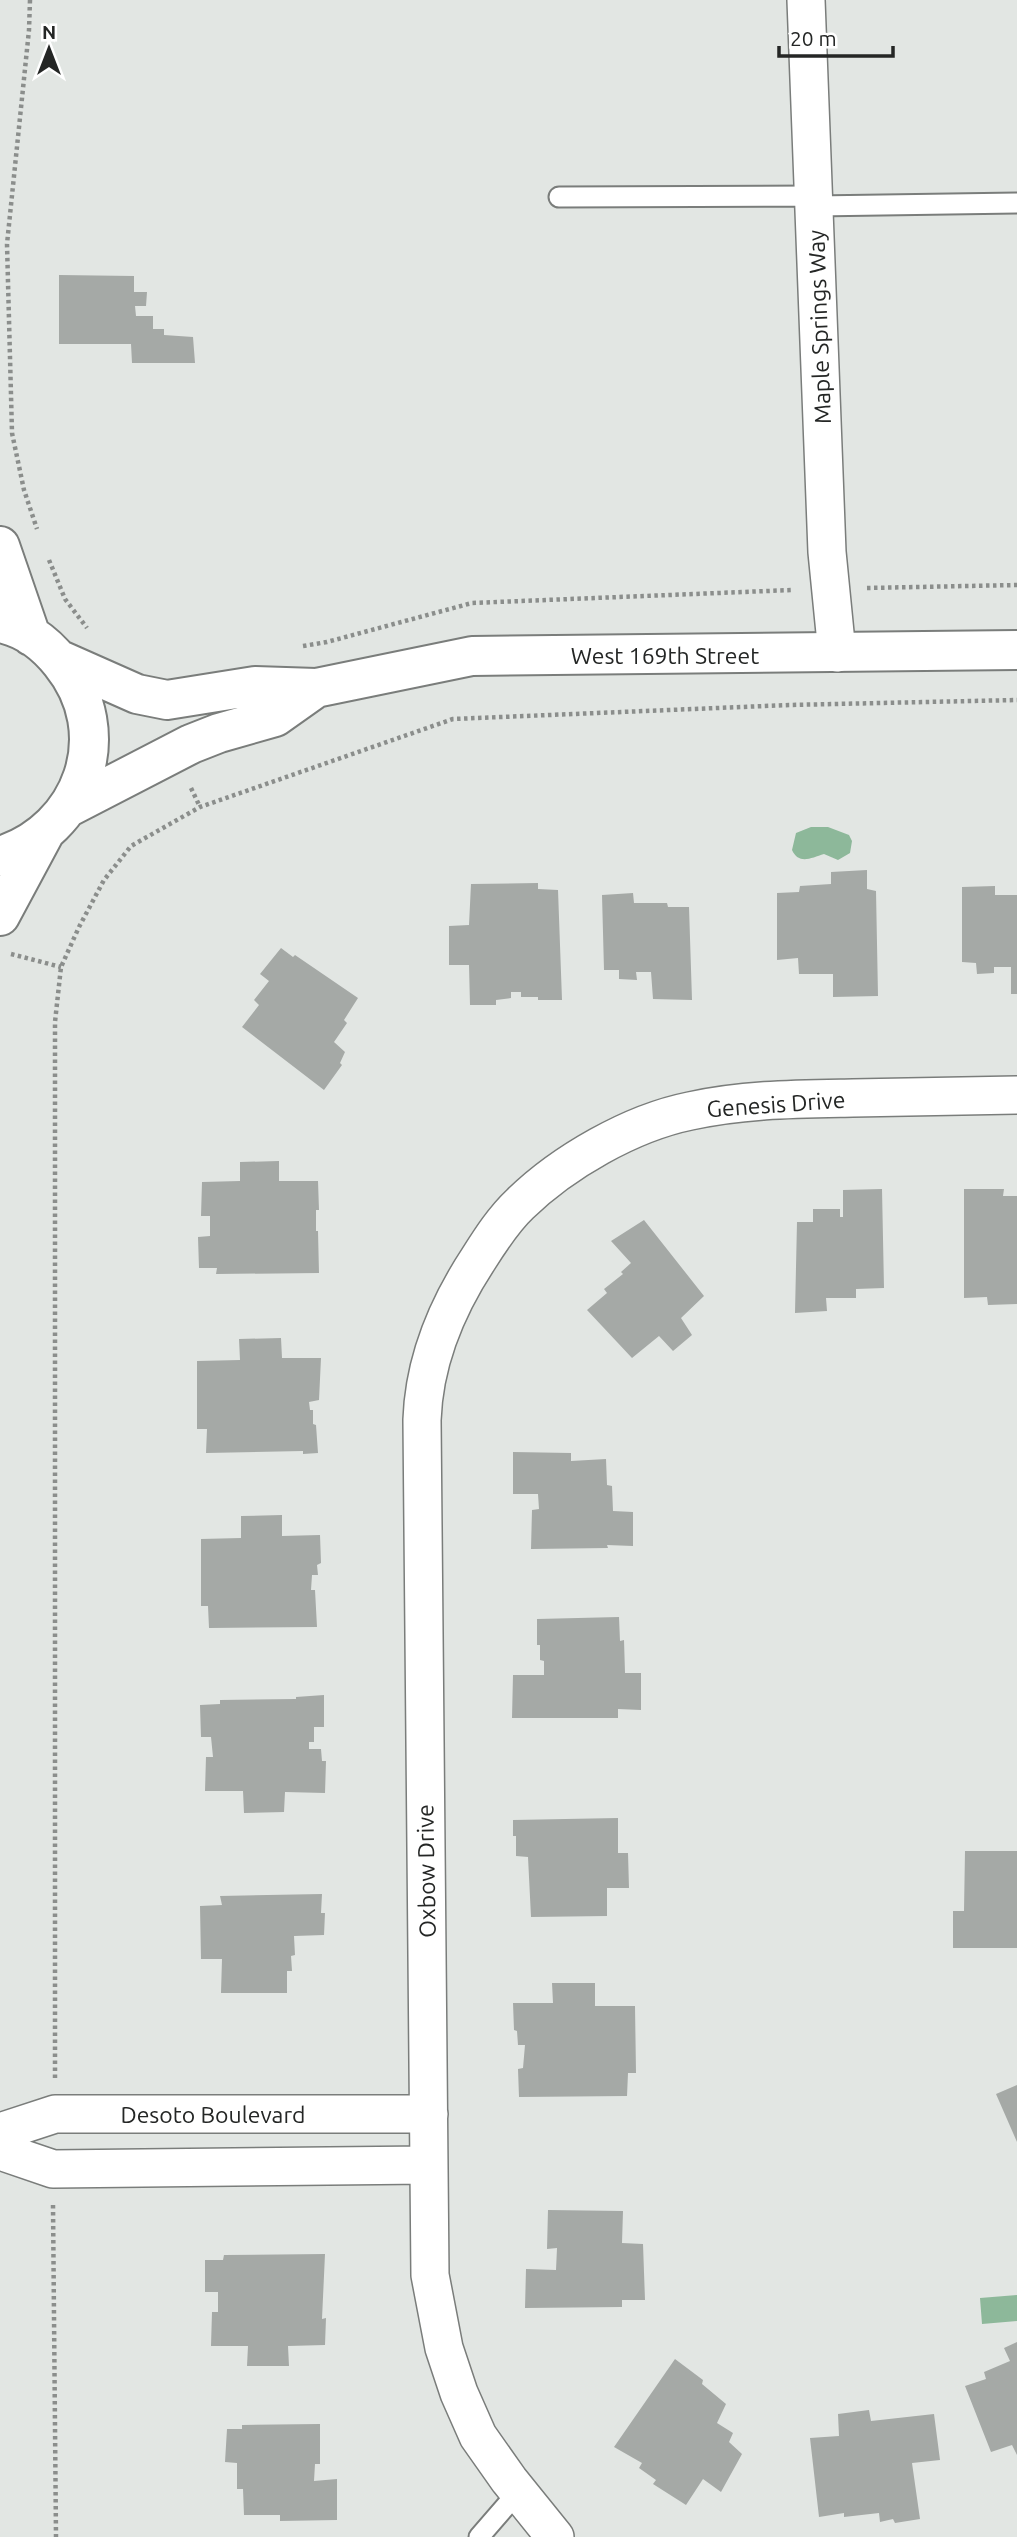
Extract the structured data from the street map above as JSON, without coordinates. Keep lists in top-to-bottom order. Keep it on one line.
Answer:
{"streets":{"street":["Maple Springs Way","West 169th Street","Genesis Drive","Oxbow Drive","Desoto Boulevard"]},"crossings":[["Maple Springs Way","West 169th Street"],["Genesis Drive","Oxbow Drive"],["Oxbow Drive","Desoto Boulevard"]],"scale_bar":"20 m","north":"top"}
